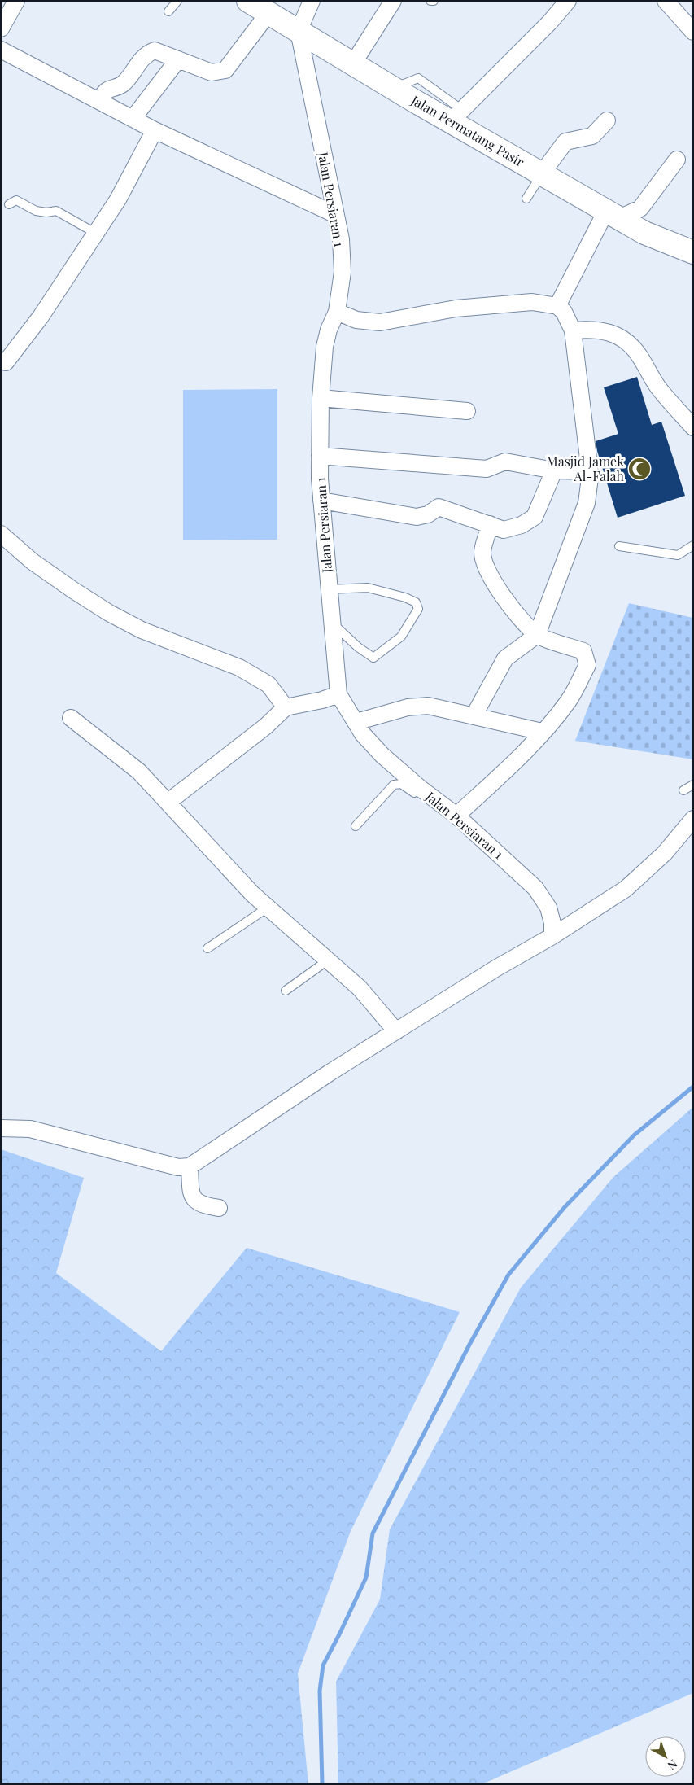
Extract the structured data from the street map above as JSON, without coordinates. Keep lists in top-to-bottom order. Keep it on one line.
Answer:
{"streets":{"main road":["Jalan Permatang Pasir"],"street":["Jalan Persiaran 1"]},"crossings":[["Jalan Permatang Pasir","Jalan Persiaran 1"]],"places":{"mosque":["Masjid Jamek Al-Falah"]},"north":"bottom right"}
